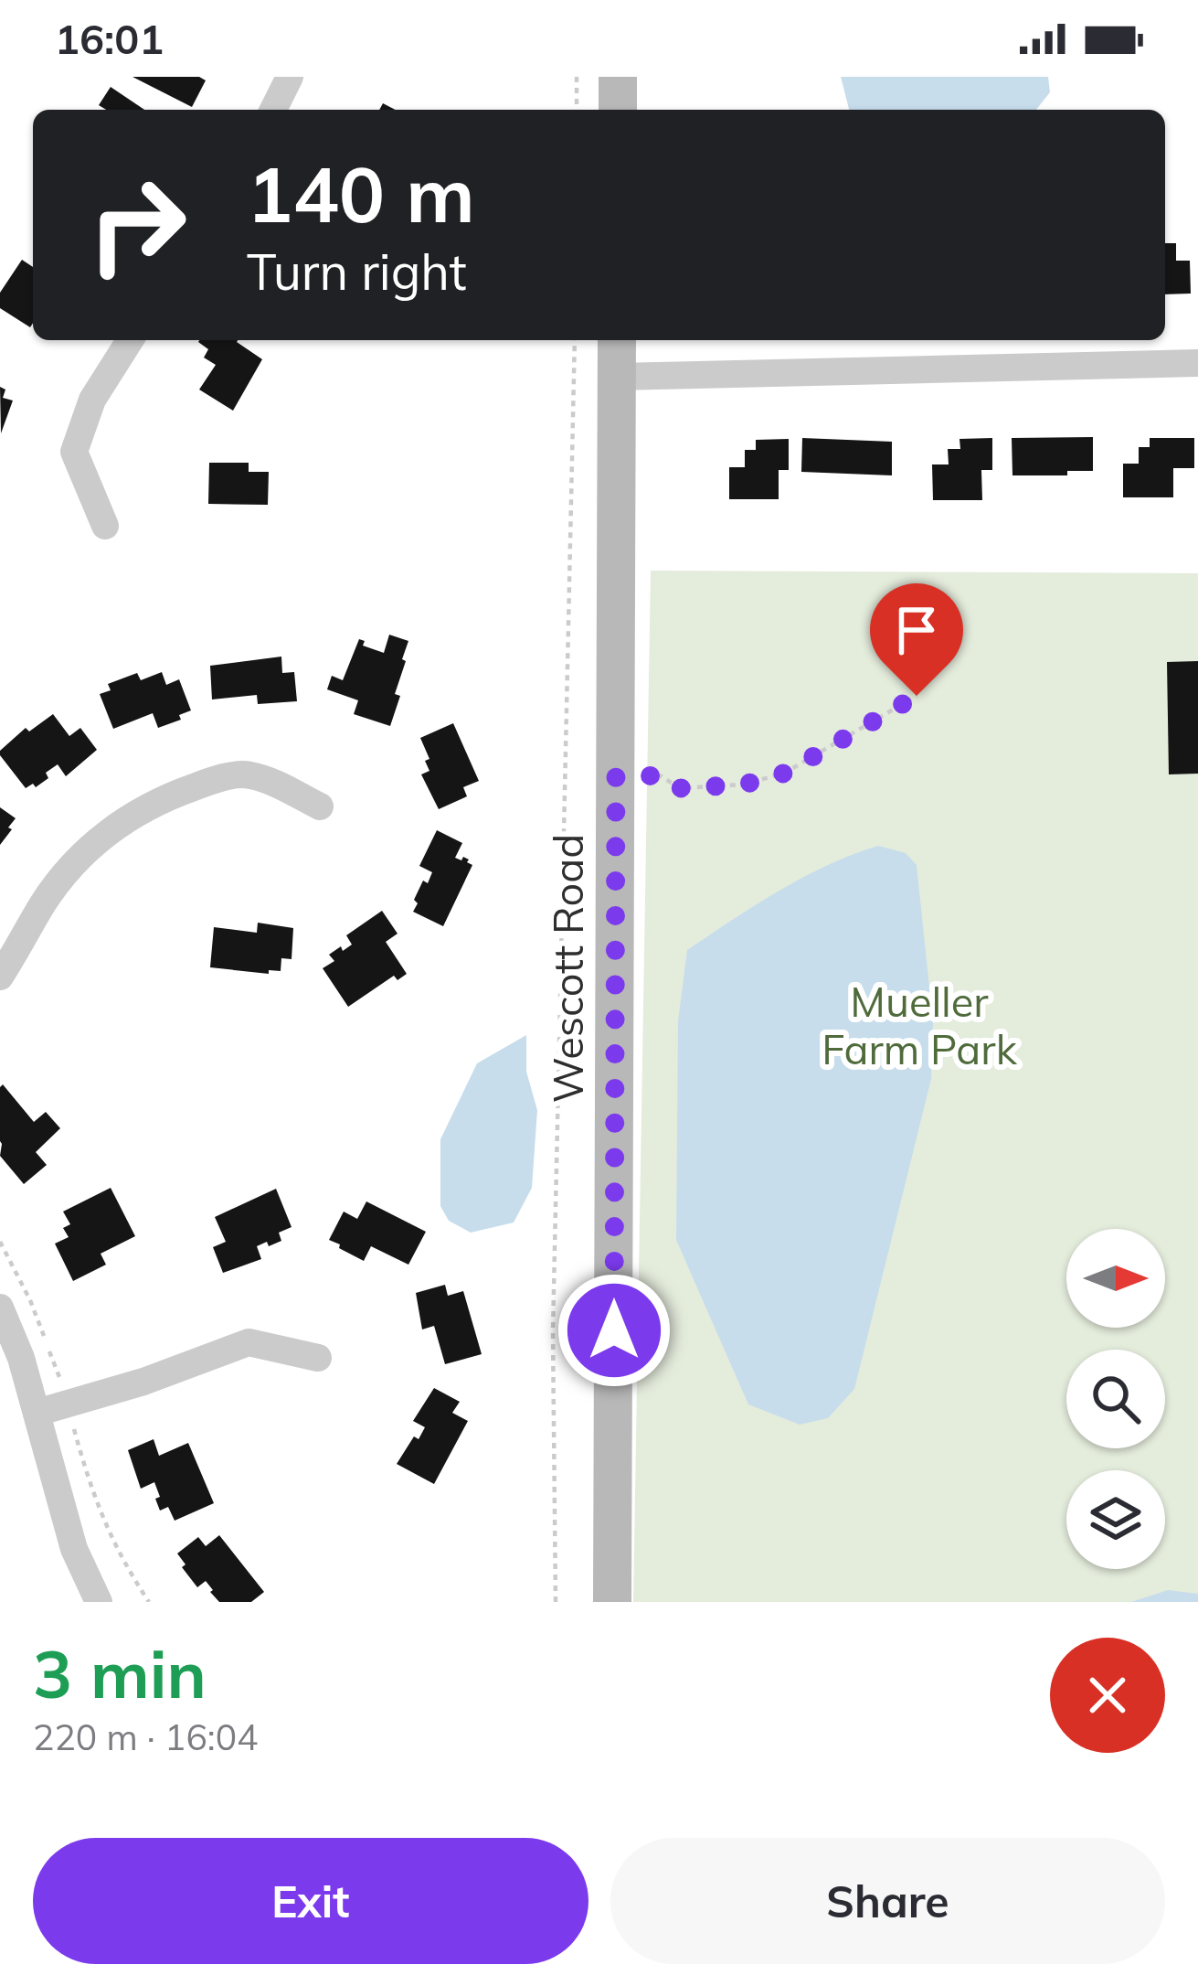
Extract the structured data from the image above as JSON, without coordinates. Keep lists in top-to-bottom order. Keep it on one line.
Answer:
{"streets":{"street":["Wescott Road"]},"parks":["Mueller Farm Park"],"north":"right","page":{"status":"16:01","turn":["140 m","Turn right"],"heading":["3 min","220 m · 16:04"],"buttons":["Exit","Share"]}}
